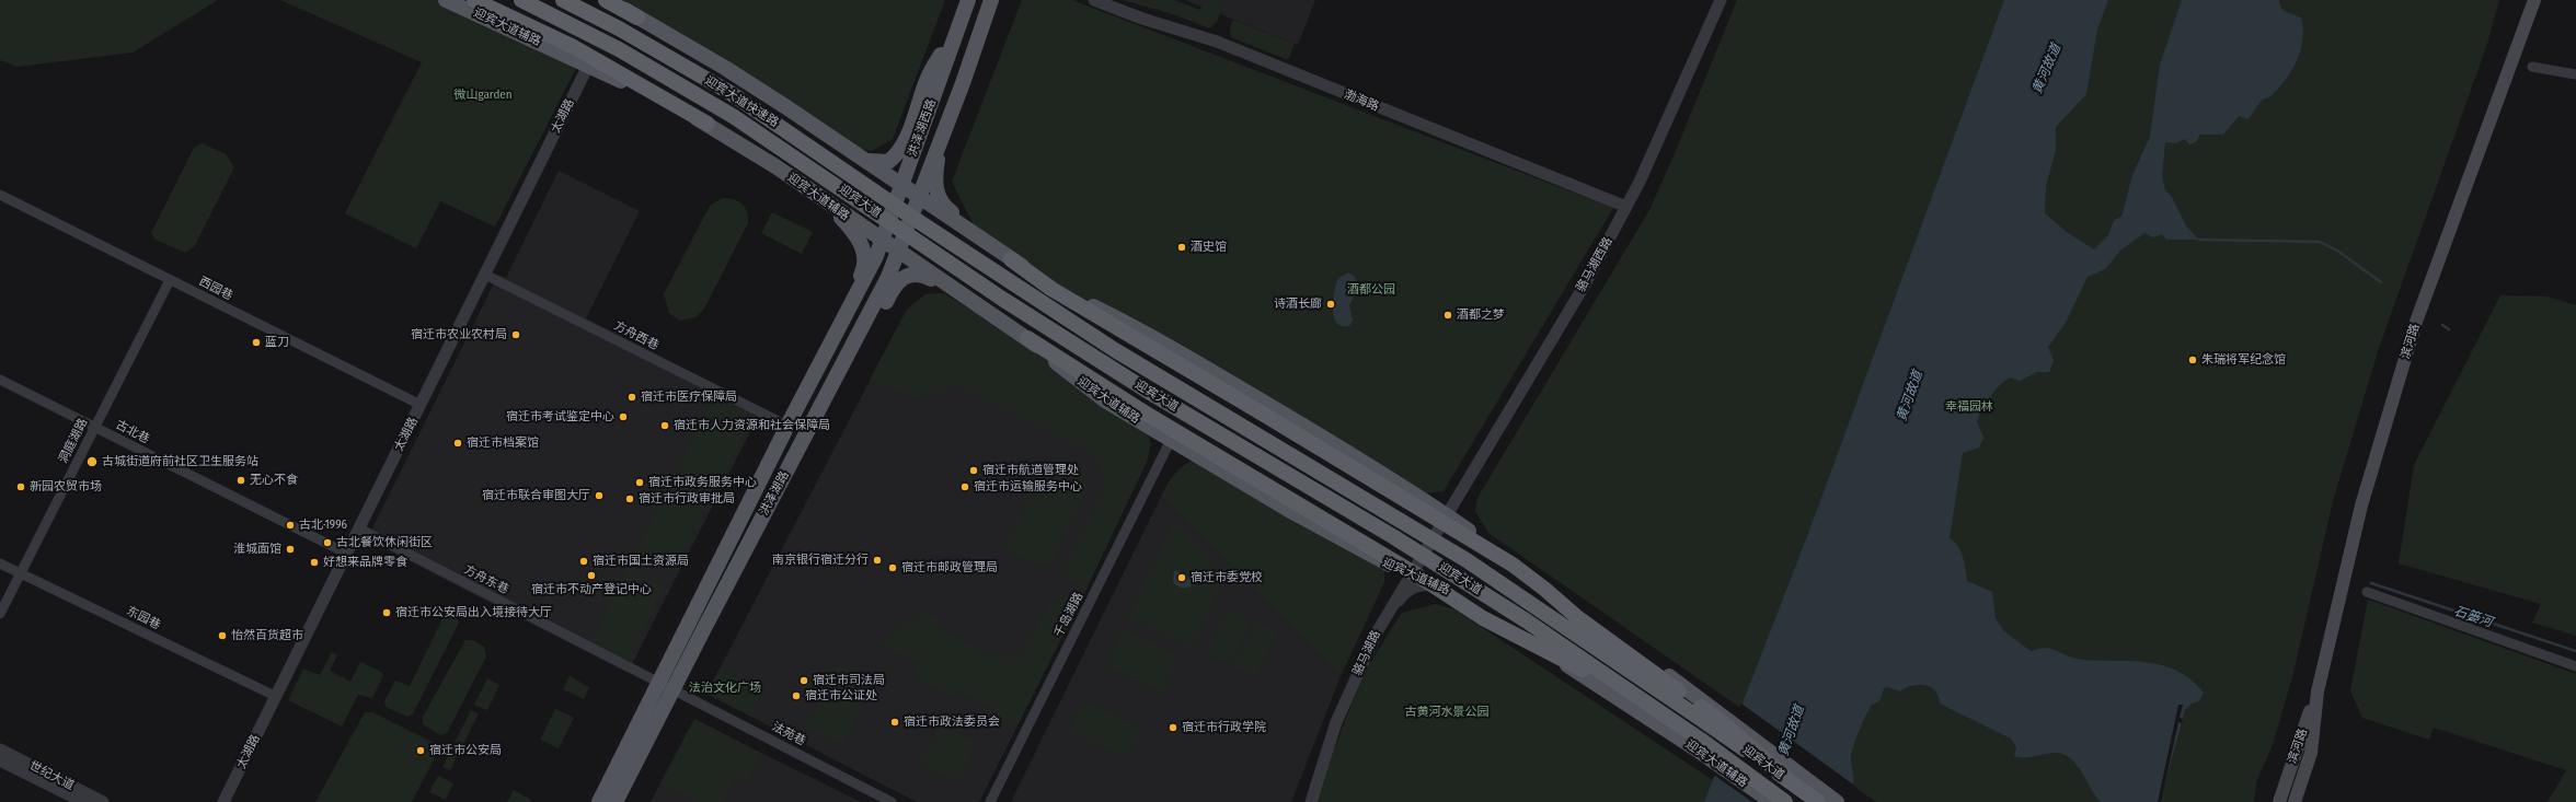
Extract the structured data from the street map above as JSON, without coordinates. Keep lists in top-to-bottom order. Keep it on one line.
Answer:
{"streets":{"highway":["迎宾大道快速路","迎宾大道"],"main road":["迎宾大道辅路","洪泽湖西路","滨河路","洪泽湖路"],"street":["渤海路","太湖路","骆马湖西路","西园巷","方舟西巷","古北巷","洞庭湖路","方舟东巷","千岛湖路","东园巷","骆马湖路","法苑巷","世纪大道"]},"crossings":[["迎宾大道辅路","太湖路"],["迎宾大道辅路","洪泽湖西路"],["迎宾大道辅路","迎宾大道"],["迎宾大道辅路","洪泽湖路"],["迎宾大道辅路","千岛湖路"],["迎宾大道辅路","骆马湖路"],["渤海路","骆马湖西路"],["迎宾大道快速路","迎宾大道"],["太湖路","西园巷"],["太湖路","方舟西巷"],["太湖路","古北巷"],["太湖路","方舟东巷"],["太湖路","东园巷"],["洪泽湖西路","洪泽湖路"],["骆马湖西路","骆马湖路"],["西园巷","洞庭湖路"],["古北巷","洞庭湖路"],["洞庭湖路","东园巷"],["洪泽湖路","方舟东巷"],["洪泽湖路","法苑巷"],["方舟东巷","法苑巷"]],"water":["黄河故道","石篓河"],"parks":["微山garden","酒都公园","幸福园林","法治文化广场","古黄河水景公园"],"places":["酒史馆","诗酒长廊","酒都之梦","宿迁市农业农村局","蓝刀","朱瑞将军纪念馆","宿迁市医疗保障局","宿迁市考试鉴定中心","宿迁市人力资源和社会保障局","宿迁市档案馆","古城街道府前社区卫生服务站","宿迁市航道管理处","无心不食","宿迁市政务服务中心","新园农贸市场","宿迁市运输服务中心","宿迁市联合审图大厅","宿迁市行政审批局","古北·1996","古北餐饮休闲街区","淮城面馆","南京银行宿迁分行","宿迁市国土资源局","好想来品牌零食","宿迁市邮政管理局","宿迁市不动产登记中心","宿迁市委党校","宿迁市公安局出入境接待大厅","怡然百货超市","宿迁市司法局","宿迁市公证处","宿迁市政法委员会","宿迁市行政学院","宿迁市公安局"]}
